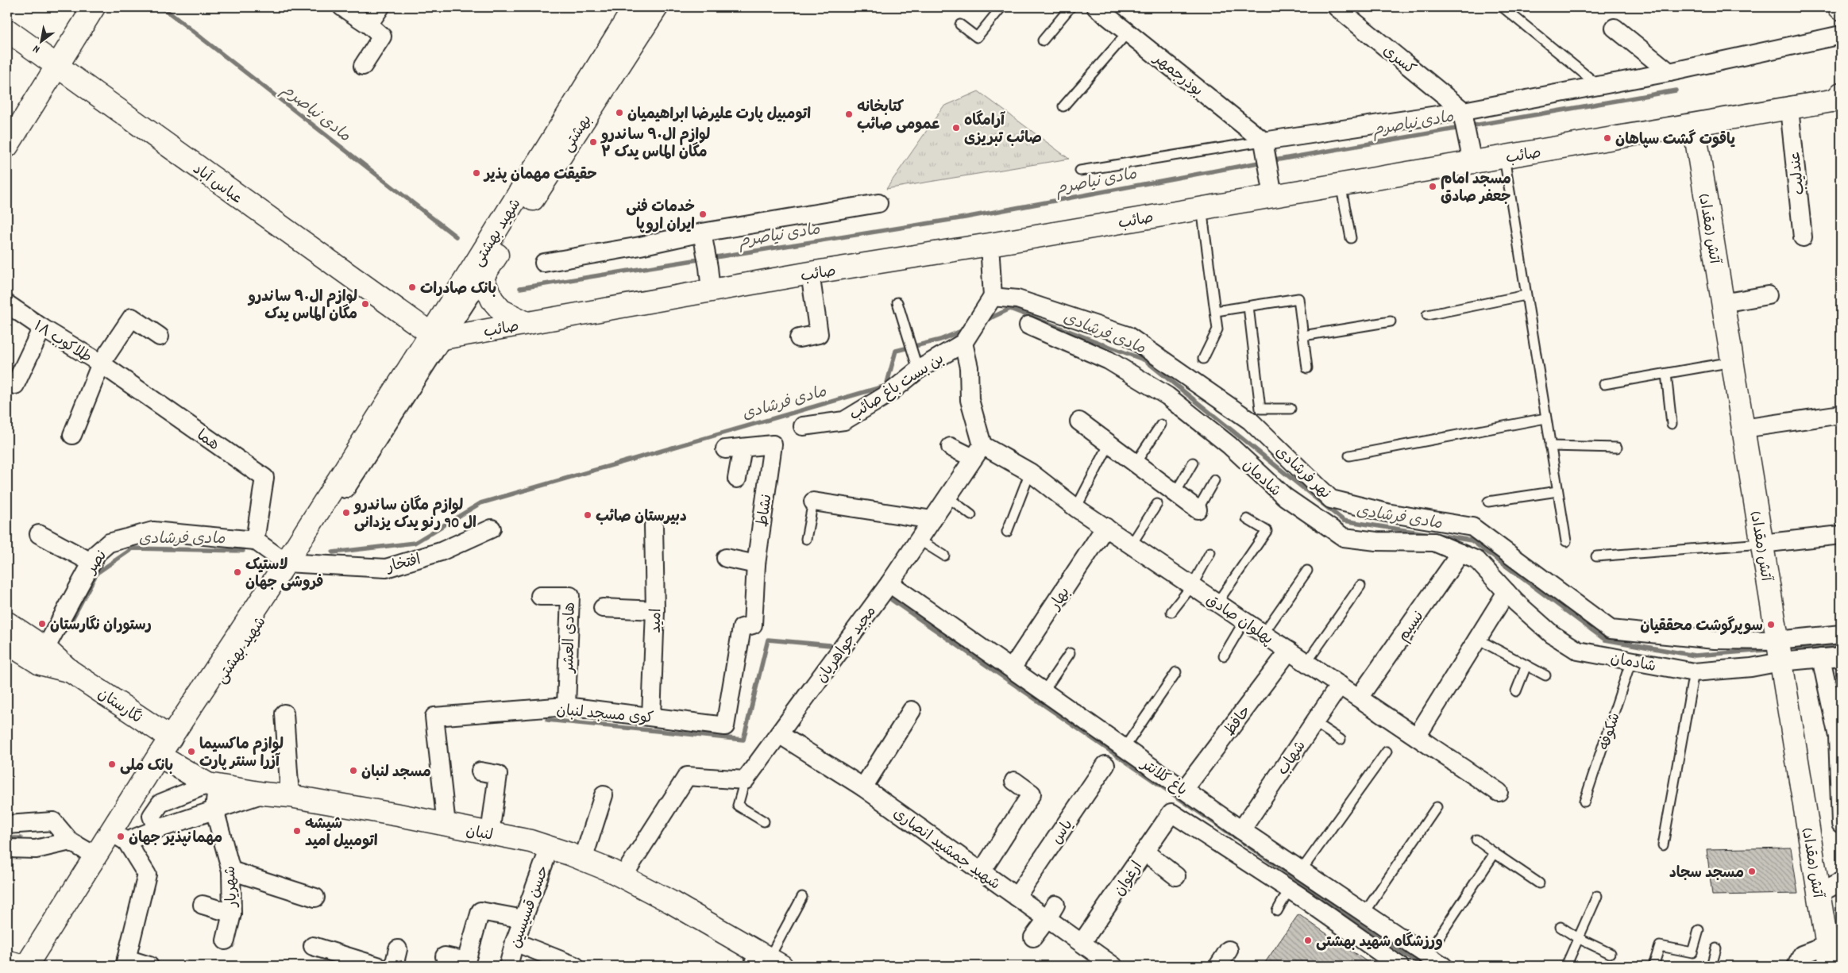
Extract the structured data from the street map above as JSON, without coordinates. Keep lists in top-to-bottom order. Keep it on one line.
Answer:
{"streets":{"main road":["بهشتی","صائب","عباس آباد","آتش (مقداد)","شهید بهشتی","نگارستان","لنبان"],"street":["کسری","بوذرجمهر","عندلیب","طلاکوب ۱۸","بن بست باغ صائب","هما","نهر فرشادی","شادمان","نشاط","نصر","افتخار","بهار","پهلوان صادق","امید","نسیم","هادی العشر","مجید جواهریان","کوی مسجد لنبان","حافظ","شهاب","باغ کلانتر","یاس","شهید جمشید انصاری","ارغوان","شهریار","حسن قسیسین"],"lane":["شکوفه"]},"crossings":[["صائب","عندلیب"],["صائب","عباس آباد"],["صائب","آتش (مقداد)"],["صائب","شهید بهشتی"],["عباس آباد","شهید بهشتی"],["آتش (مقداد)","نهر فرشادی"],["آتش (مقداد)","شادمان"],["شهید بهشتی","افتخار"],["شهید بهشتی","نگارستان"],["شهید بهشتی","لنبان"],["طلاکوب ۱۸","هما"],["هما","نصر"],["نهر فرشادی","شادمان"],["شادمان","نسیم"],["شادمان","شکوفه"],["نشاط","کوی مسجد لنبان"],["نصر","نگارستان"],["بهار","پهلوان صادق"],["بهار","باغ کلانتر"],["پهلوان صادق","نسیم"],["پهلوان صادق","مجید جواهریان"],["پهلوان صادق","حافظ"],["پهلوان صادق","شهاب"],["امید","کوی مسجد لنبان"],["هادی العشر","کوی مسجد لنبان"],["مجید جواهریان","باغ کلانتر"],["مجید جواهریان","شهید جمشید انصاری"],["کوی مسجد لنبان","لنبان"],["حافظ","باغ کلانتر"],["شهاب","باغ کلانتر"],["باغ کلانتر","ارغوان"],["یاس","شهید جمشید انصاری"],["لنبان","شهریار"],["لنبان","حسن قسیسین"],["شهید جمشید انصاری","ارغوان"]],"water":["مادی نیاصرم","مادی فرشادی"],"places":["اتومبیل پارت علیرضا ابراهیمیان","کتابخانه عمومی صائب","آرامگاه صائب تبریزی","یاقوت گشت سپاهان","لوازم ال۹۰ ساندرو مگان الماس یدک ۲","حقیقت مهمان پذیر","مسجد امام جعفر صادق","خدمات فنی ایران اروپا","بانک صادرات","لوازم ال۹۰ ساندرو مگان الماس یدک","لوازم مگان ساندرو ال 90 رنو یدک یزدانی","دبیرستان صائب","لاستیک فروشی جهان","رستوران نگارستان","سوپرگوشت محققیان","لوازم ماکسیما آزرا سنتر پارت","بانک ملی","مسجد لنبان","شیشه اتومبیل امید","مهمانپذیر جهان","مسجد سجاد","ورزشگاه شهید بهشتی"],"north":"bottom left"}
